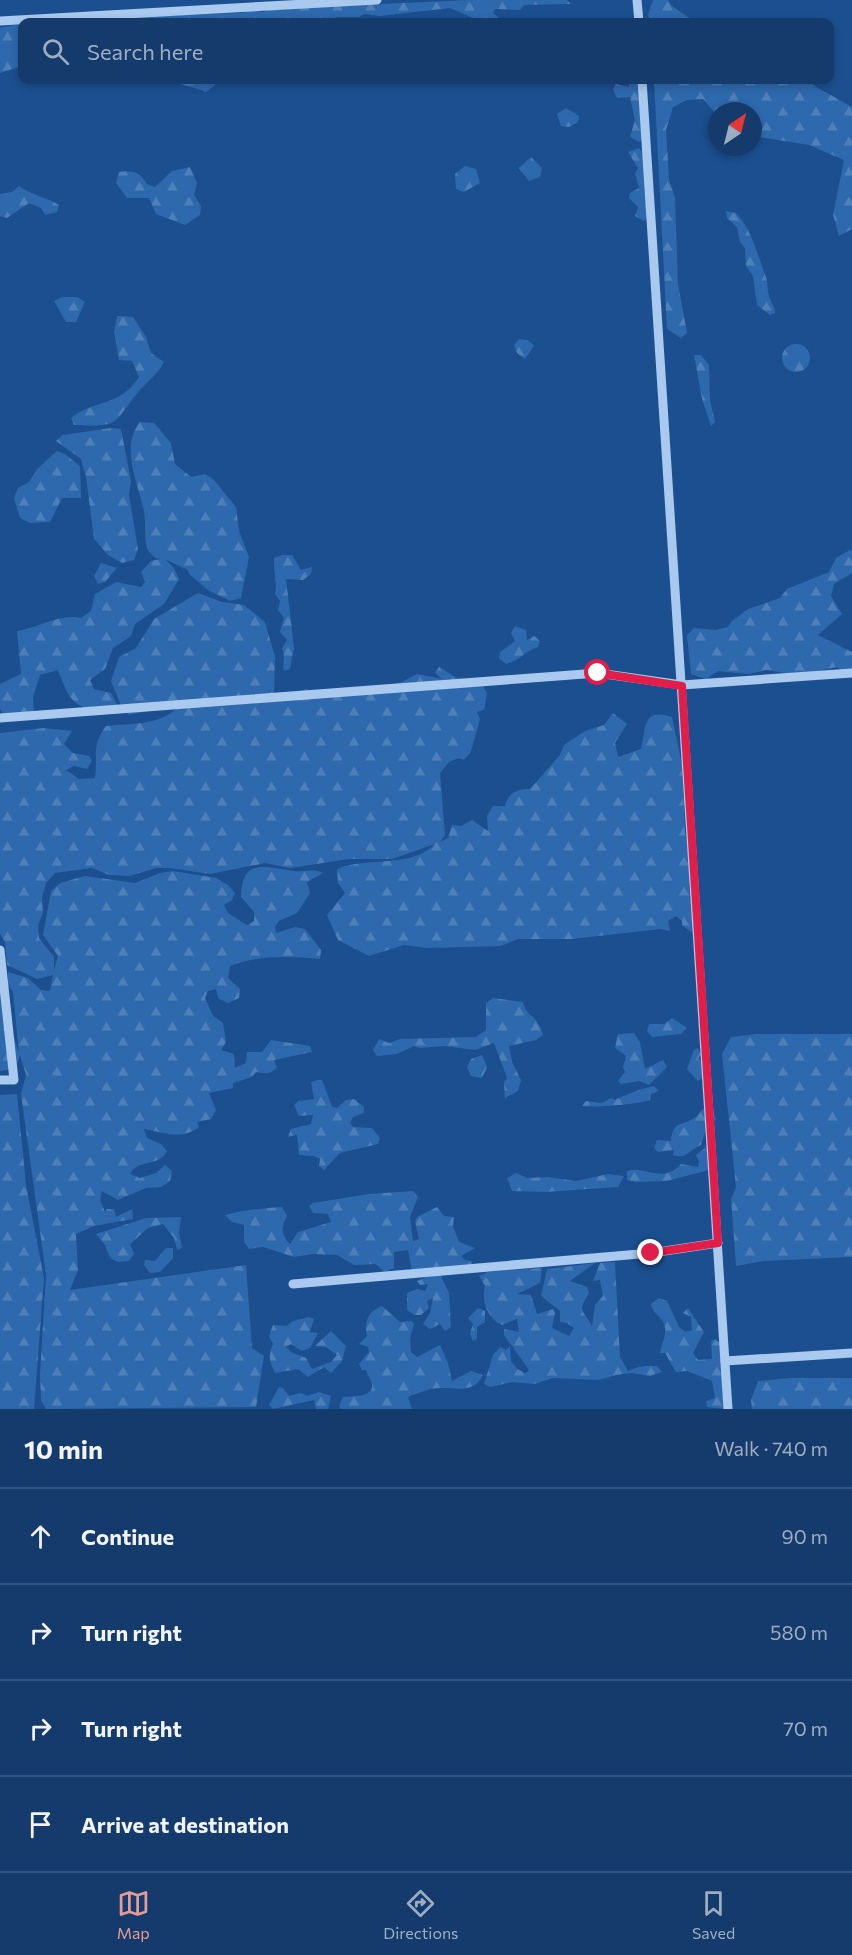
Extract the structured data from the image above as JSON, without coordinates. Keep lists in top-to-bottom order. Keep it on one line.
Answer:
{"north":"top right","page":{"search":"Search here","heading":["10 min","Walk · 740 m"],"list":[["Continue","90 m"],["Turn right","580 m"],["Turn right","70 m"],"Arrive at destination"],"nav":["Map","Directions","Saved"]}}
